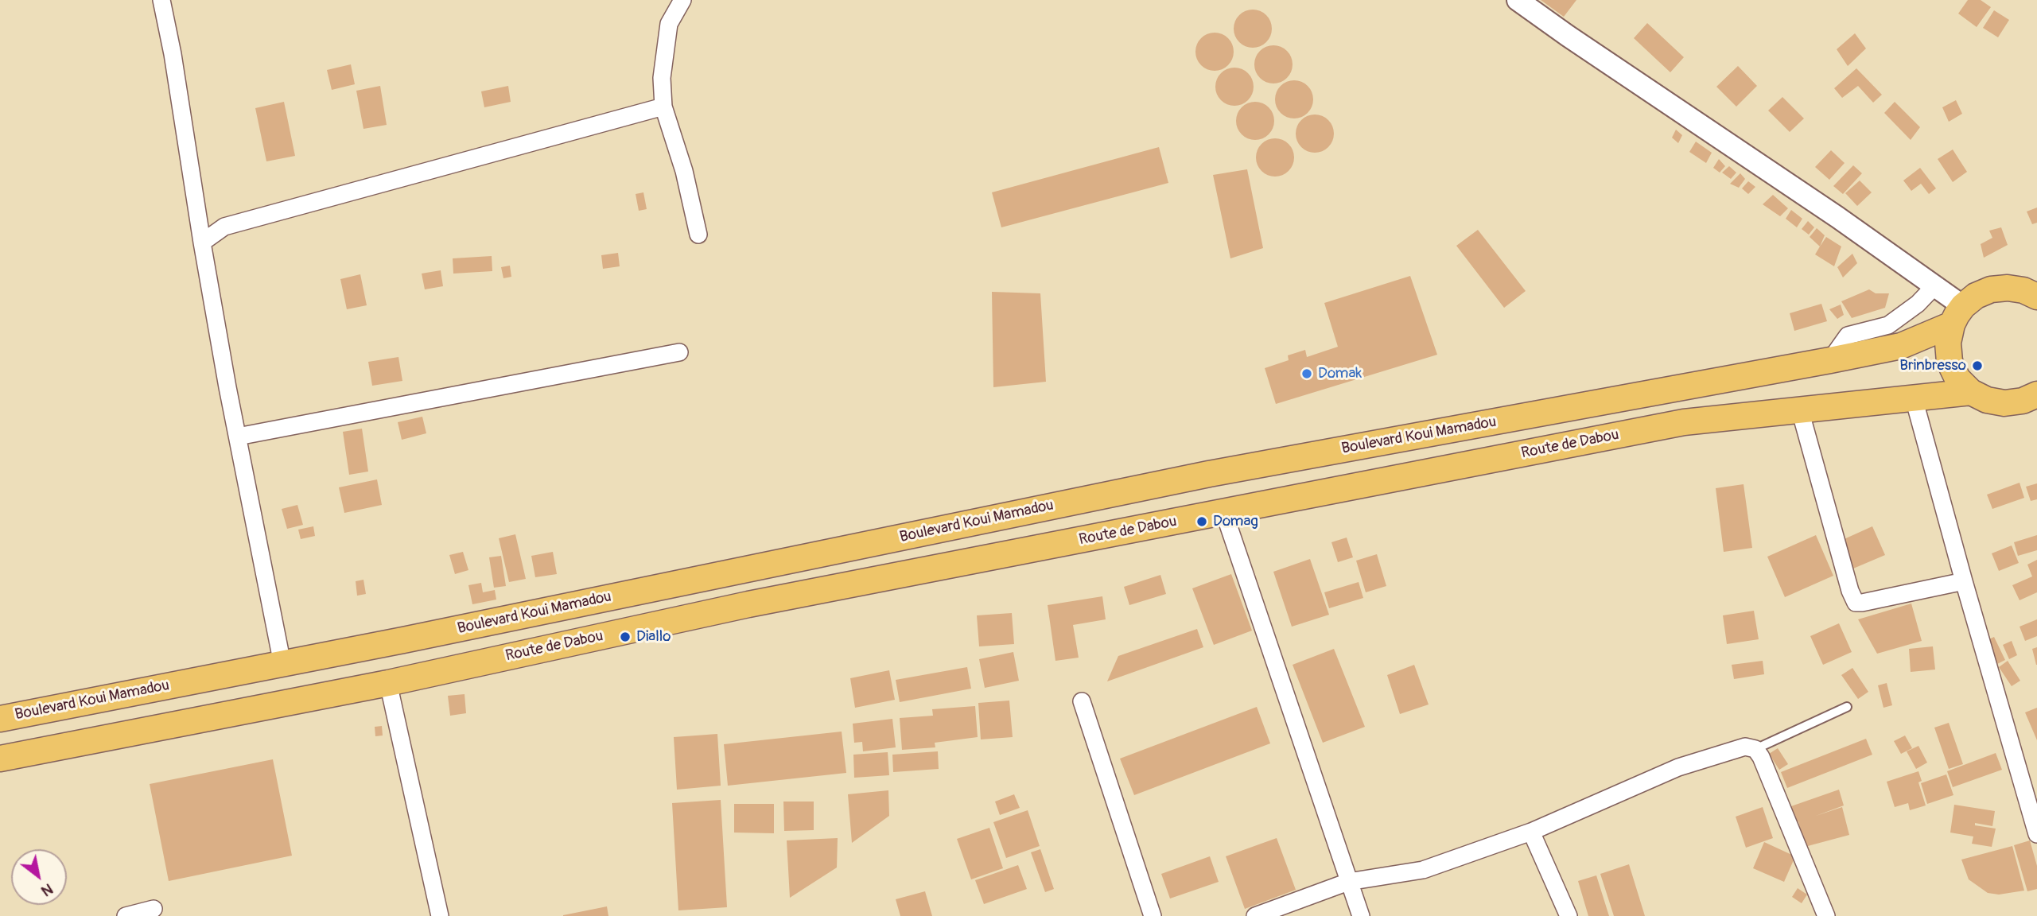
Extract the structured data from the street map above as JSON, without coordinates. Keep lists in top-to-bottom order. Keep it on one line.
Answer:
{"streets":{"main road":["Boulevard Koui Mamadou","Route de Dabou"]},"places":["Brinbresso","Domak","Domag","Diallo"],"north":"bottom right"}
